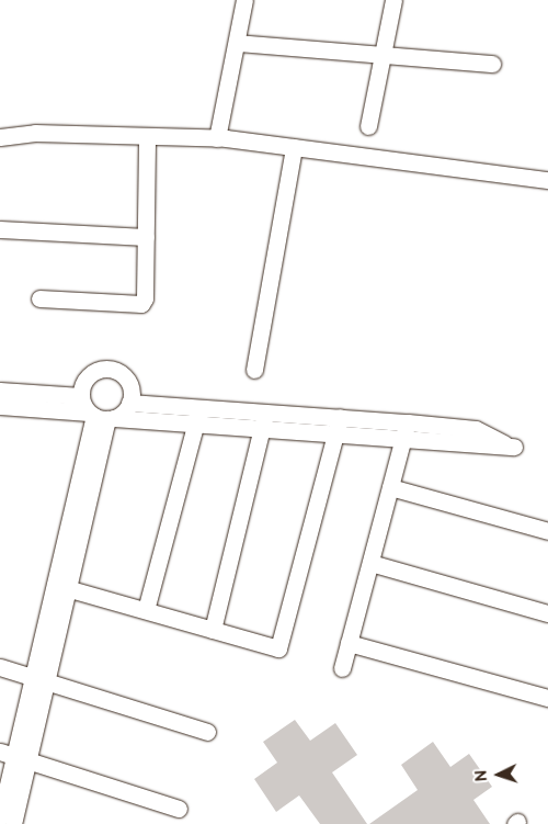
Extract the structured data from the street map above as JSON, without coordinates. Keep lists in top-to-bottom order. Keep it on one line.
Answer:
{"north":"left"}
